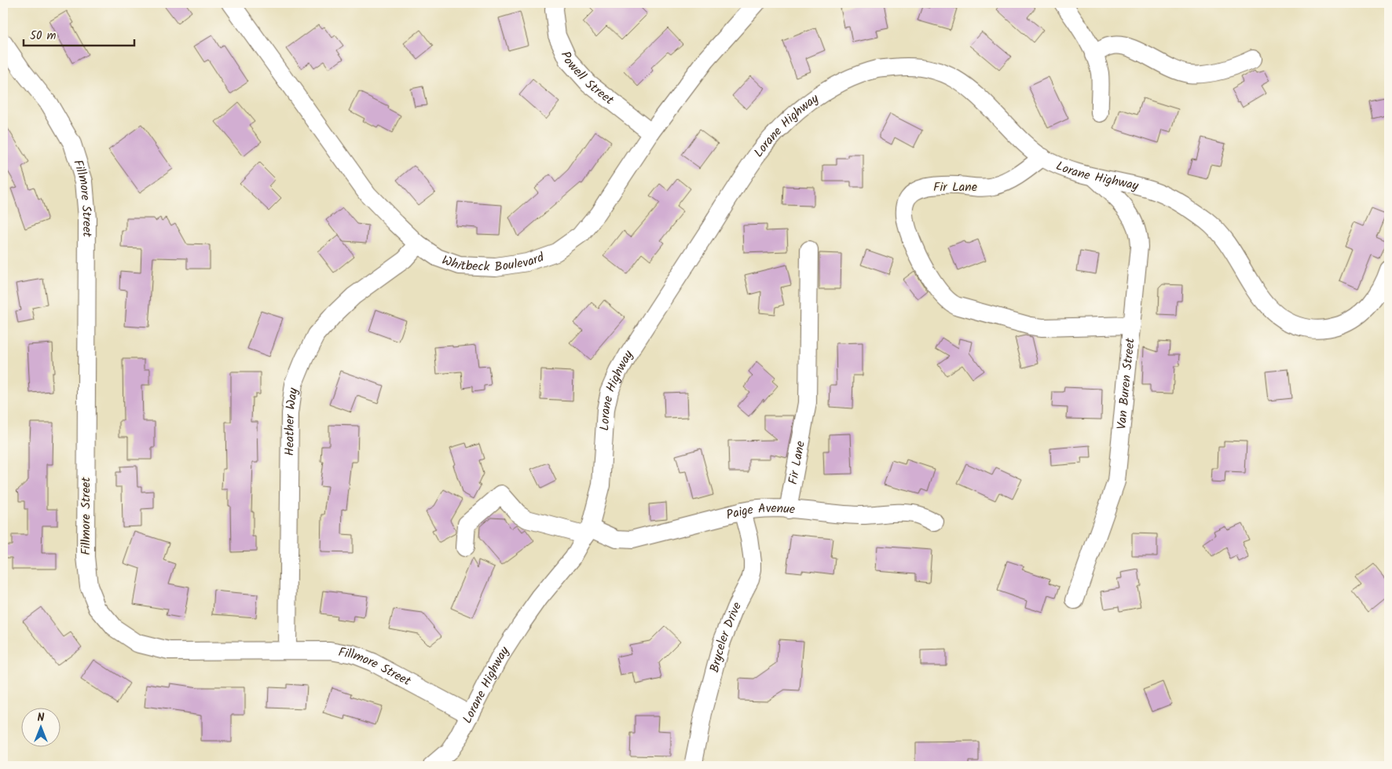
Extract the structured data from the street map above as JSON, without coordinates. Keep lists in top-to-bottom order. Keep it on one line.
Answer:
{"streets":{"street":["Powell Street","Lorane Highway","Fir Lane","Fillmore Street","Whitbeck Boulevard","Van Buren Street","Heather Way","Paige Avenue","Bryceler Drive"]},"crossings":[["Powell Street","Whitbeck Boulevard"],["Lorane Highway","Fir Lane"],["Lorane Highway","Fillmore Street"],["Lorane Highway","Van Buren Street"],["Lorane Highway","Paige Avenue"],["Fir Lane","Van Buren Street"],["Fir Lane","Paige Avenue"],["Fillmore Street","Heather Way"],["Whitbeck Boulevard","Heather Way"],["Paige Avenue","Bryceler Drive"]],"scale_bar":"50 m","north":"top"}
